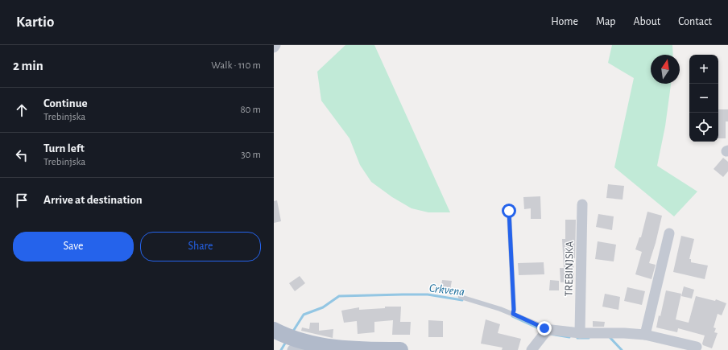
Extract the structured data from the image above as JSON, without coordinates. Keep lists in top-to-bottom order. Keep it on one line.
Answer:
{"streets":{"street":["TREBINJSKA"]},"water":["Crkvena"],"north":"top","page":{"header":"Kartio","nav":["Home","Map","About","Contact"],"heading":["2 min","Walk · 110 m"],"map_buttons":["+","−"],"list":[["Continue","Trebinjska","80 m"],["Turn left","Trebinjska","30 m"],"Arrive at destination"],"buttons":["Save","Share"]}}
